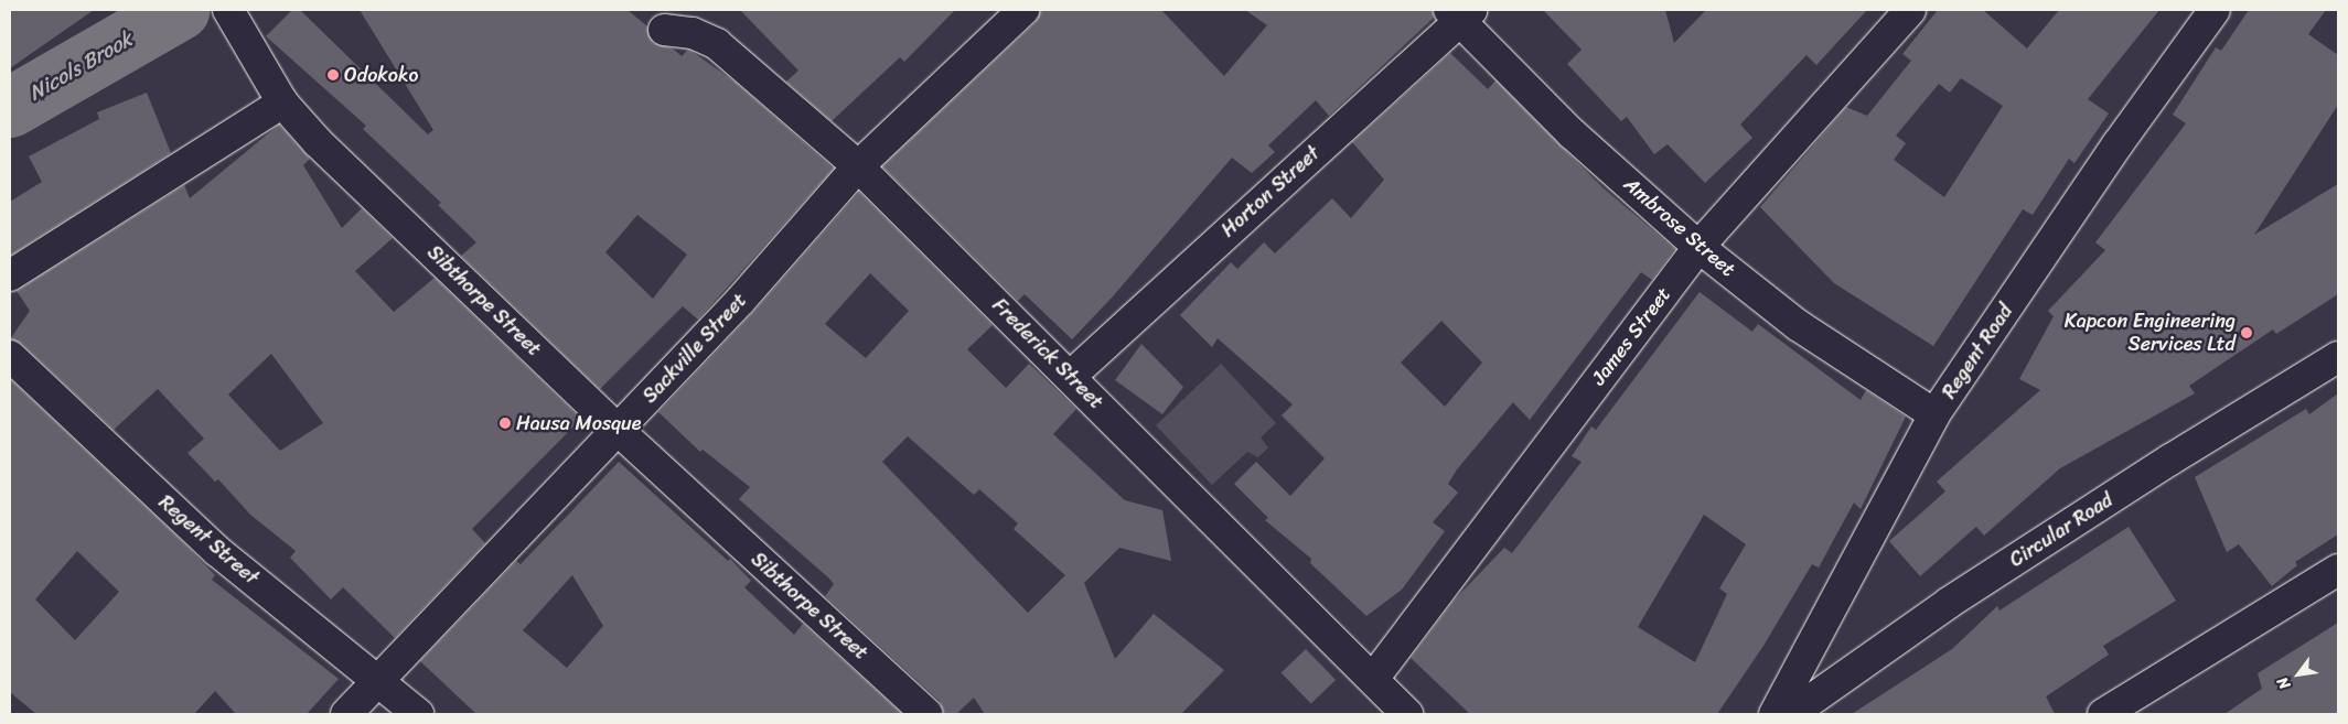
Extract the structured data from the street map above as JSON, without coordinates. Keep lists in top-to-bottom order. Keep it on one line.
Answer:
{"streets":{"street":["Horton Street","Ambrose Street","Sibthorpe Street","James Street","Sackville Street","Regent Road","Frederick Street","Circular Road","Regent Street"]},"crossings":[["Horton Street","Ambrose Street"],["Horton Street","Frederick Street"],["Ambrose Street","James Street"],["Ambrose Street","Regent Road"],["Sibthorpe Street","Sackville Street"],["James Street","Frederick Street"],["Sackville Street","Frederick Street"],["Sackville Street","Regent Street"]],"water":["Nicols Brook"],"places":["Odokoko","Kapcon Engineering Services Ltd","Hausa Mosque"],"north":"bottom left"}
